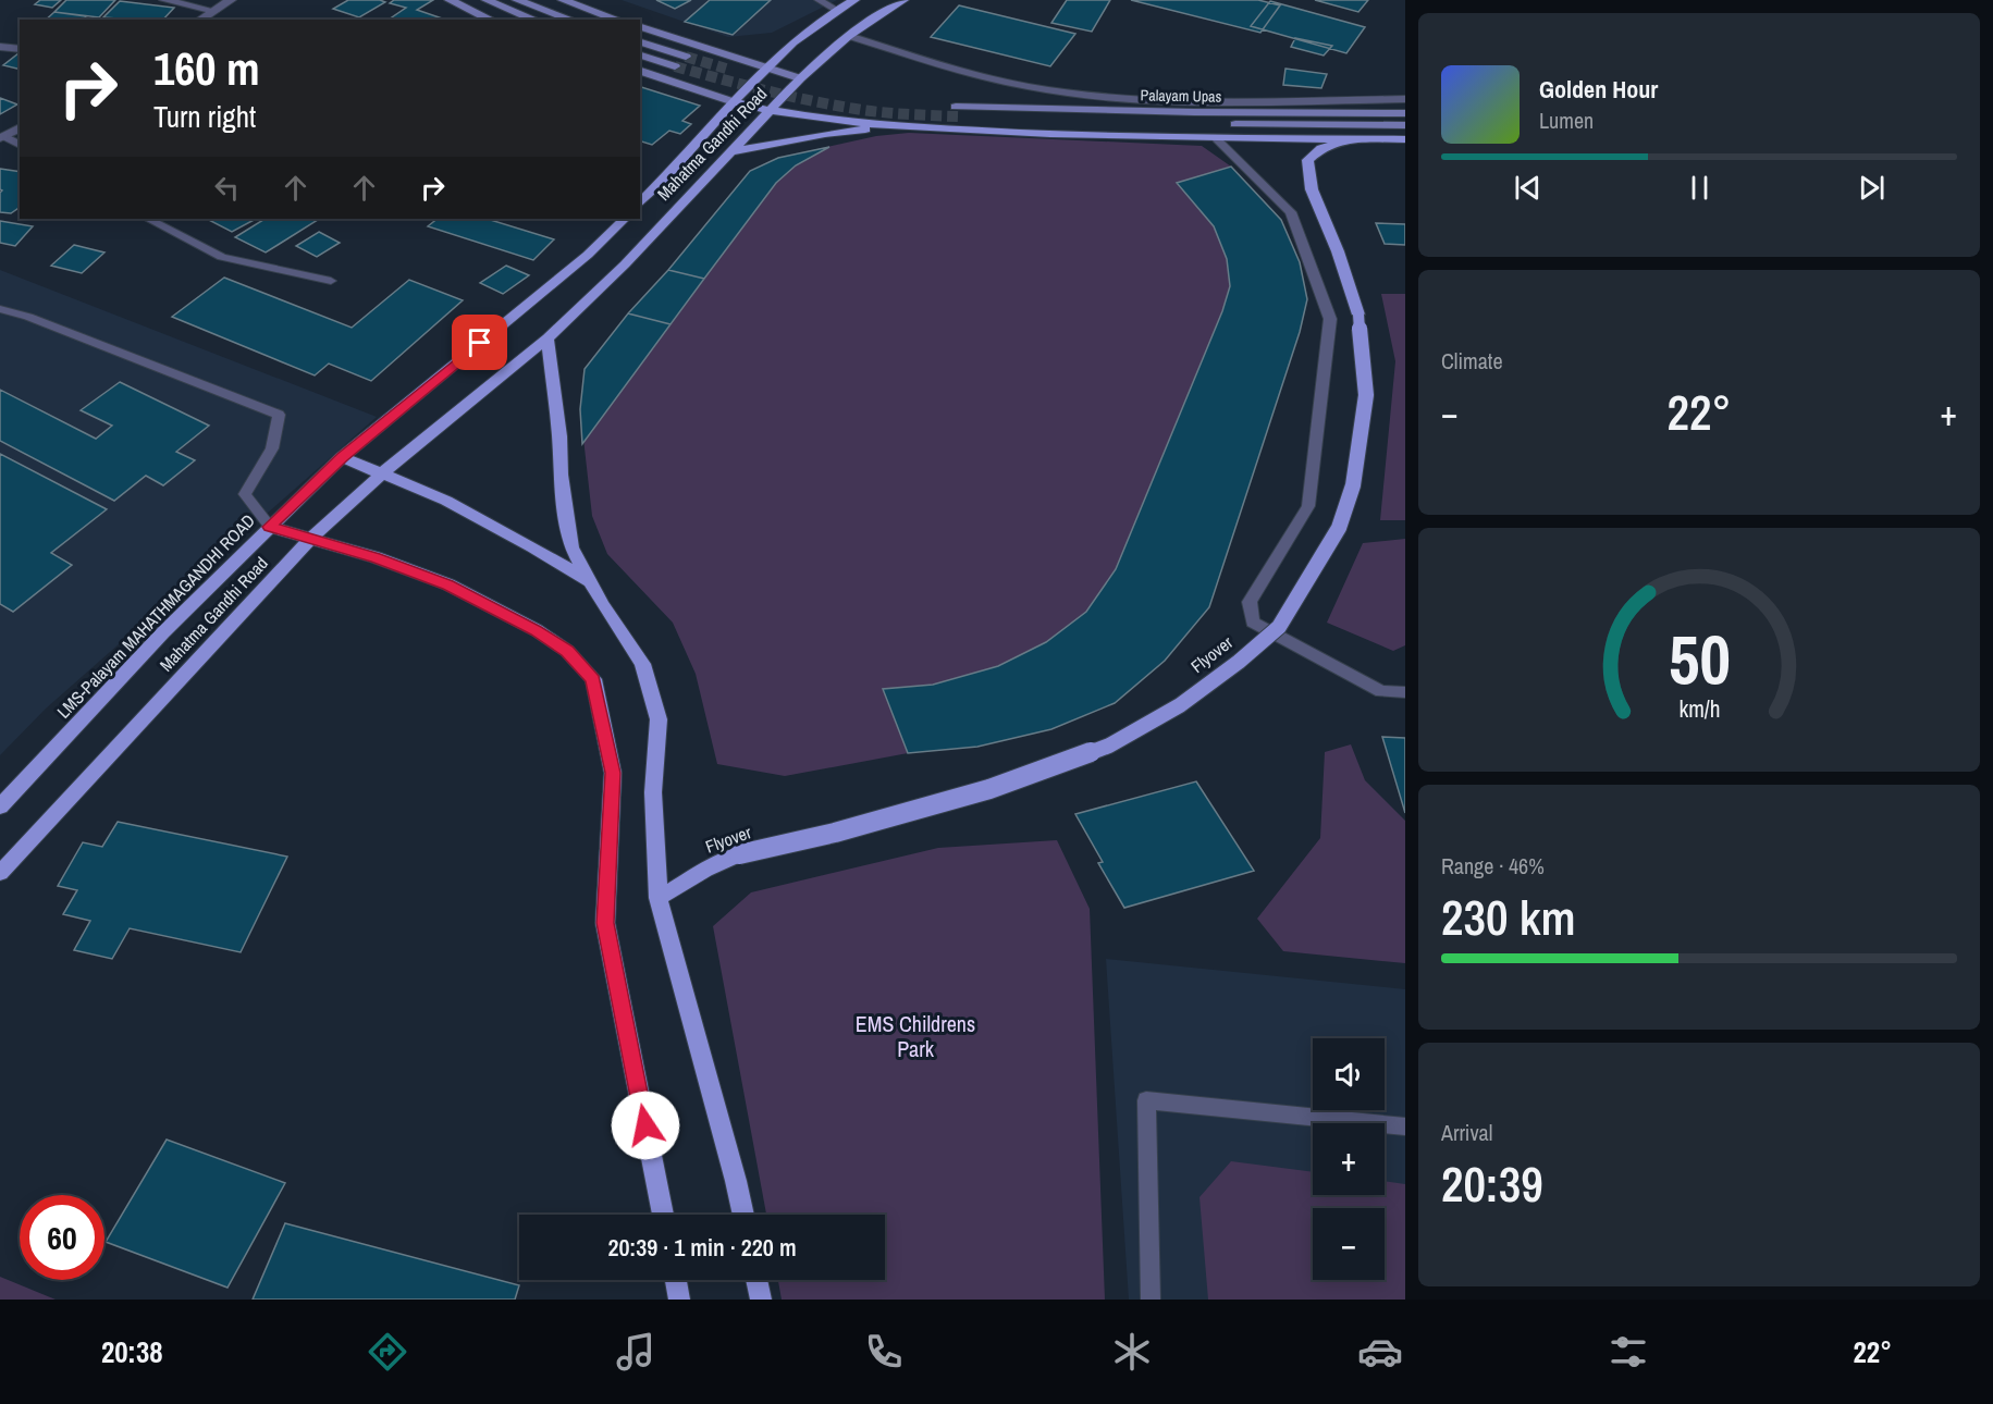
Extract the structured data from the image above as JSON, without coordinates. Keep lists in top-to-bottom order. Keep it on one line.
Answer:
{"streets":{"main road":["Palayam Upas","Mahatma Gandhi Road","LMS-Palayam MAHATHMAGANDHI ROAD","Flyover"]},"parks":["EMS Childrens Park"],"page":{"turn":["160 m","Turn right"],"song":["Golden Hour","Lumen"],"tile":["Climate",["Range · 46%","230 km"],["Arrival","20:39"]],"heat":["−","22°","+"],"map_buttons":["+","−"],"limit":"60","trip":"20:39 · 1 min · 220 m","tabs":["20:38","22°"],"gauge":["50","km/h"]}}
